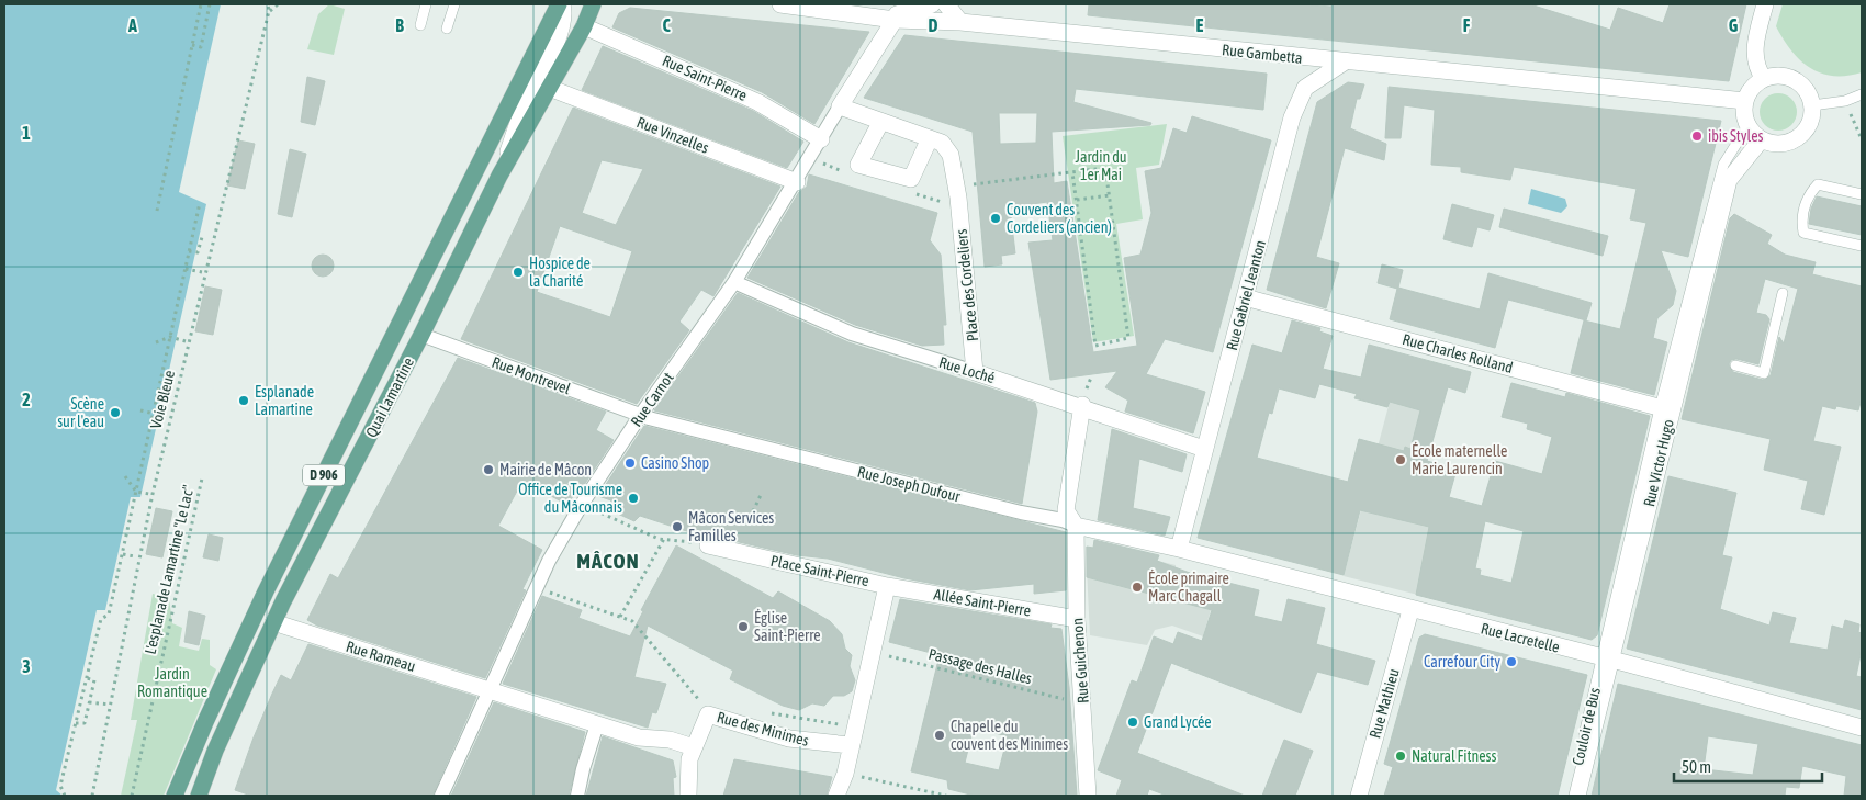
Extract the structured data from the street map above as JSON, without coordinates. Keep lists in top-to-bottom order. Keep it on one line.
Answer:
{"streets":{"main road":["Quai Lamartine","D 906"],"street":["Rue Gambetta","Rue Saint-Pierre","Rue Vinzelles","Place des Cordeliers","Rue Gabriel Jeanton","Rue Charles Rolland","Rue Loché","Rue Montrevel","Rue Carnot","Rue Victor Hugo","Rue Joseph Dufour","Place Saint-Pierre","Allée Saint-Pierre","Rue Lacretelle","Rue Rameau","Rue Guichenon","Rue Mathieu","Rue des Minimes"],"lane":["Couloir de Bus"],"path":["Voie Bleue","L'esplanade Lamartine \"Le Lac\"","Passage des Halles"]},"crossings":[["Rue Gambetta","Rue Gabriel Jeanton"],["Rue Gambetta","Rue Carnot"],["Rue Gambetta","Rue Victor Hugo"],["Rue Saint-Pierre","Quai Lamartine"],["Rue Saint-Pierre","Rue Carnot"],["Rue Vinzelles","Quai Lamartine"],["Rue Vinzelles","Rue Carnot"],["Place des Cordeliers","Rue Loché"],["Rue Gabriel Jeanton","Rue Charles Rolland"],["Rue Gabriel Jeanton","Rue Loché"],["Rue Gabriel Jeanton","Rue Joseph Dufour"],["Rue Gabriel Jeanton","Rue Lacretelle"],["Rue Charles Rolland","Rue Victor Hugo"],["Rue Loché","Rue Carnot"],["Rue Loché","Rue Guichenon"],["Rue Montrevel","Quai Lamartine"],["Rue Montrevel","Rue Carnot"],["Rue Montrevel","Rue Joseph Dufour"],["Quai Lamartine","Rue Rameau"],["Rue Carnot","Rue Joseph Dufour"],["Rue Carnot","Rue Rameau"],["Rue Victor Hugo","Rue Lacretelle"],["Rue Victor Hugo","Couloir de Bus"],["Rue Joseph Dufour","Rue Lacretelle"],["Rue Joseph Dufour","Rue Guichenon"],["Place Saint-Pierre","Allée Saint-Pierre"],["Place Saint-Pierre","Passage des Halles"],["Place Saint-Pierre","Rue des Minimes"],["Allée Saint-Pierre","Rue Guichenon"],["Rue Lacretelle","Rue Mathieu"],["Rue Lacretelle","Couloir de Bus"],["Rue Guichenon","Passage des Halles"]],"districts":["MÂCON"],"parks":["Jardin du 1er Mai","Jardin Romantique"],"places":["ibis Styles","Couvent des Cordeliers (ancien)","Hospice de la Charité","Esplanade Lamartine","Scène sur l'eau","École maternelle Marie Laurencin","Casino Shop","Mairie de Mâcon","Office de Tourisme du Mâconnais","Mâcon Services Familles","École primaire Marc Chagall","Église Saint-Pierre","Carrefour City","Grand Lycée","Chapelle du couvent des Minimes","Natural Fitness"],"scale_bar":"50 m","grid":{"columns":["A","B","C","D","E","F","G"],"rows":["1","2","3"]}}
